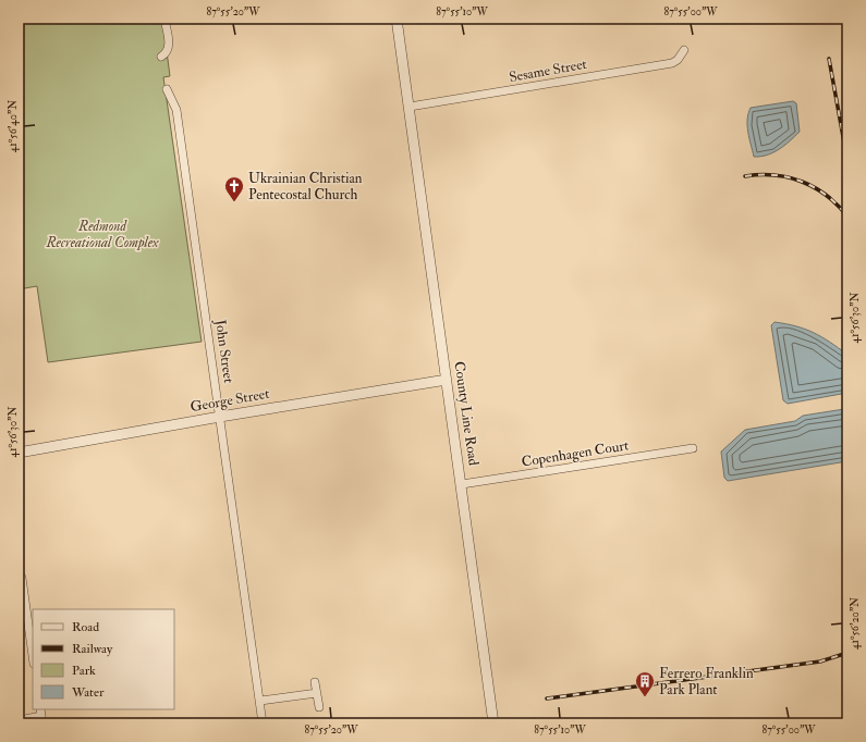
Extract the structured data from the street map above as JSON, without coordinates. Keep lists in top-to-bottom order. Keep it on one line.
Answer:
{"streets":{"street":["Sesame Street","John Street","George Street","County Line Road","Copenhagen Court"]},"crossings":[["Sesame Street","County Line Road"],["John Street","George Street"],["George Street","County Line Road"],["County Line Road","Copenhagen Court"]],"parks":["Redmond Recreational Complex"],"places":{"church":["Ukrainian Christian Pentecostal Church"],"building":["Ferrero Franklin Park Plant"]},"legend":["Road","Railway","Park","Water"],"coordinates":["87°55'20\"W","87°55'10\"W","87°55'00\"W","41°56'40\"N","41°56'30\"N","41°56'20\"N"]}
